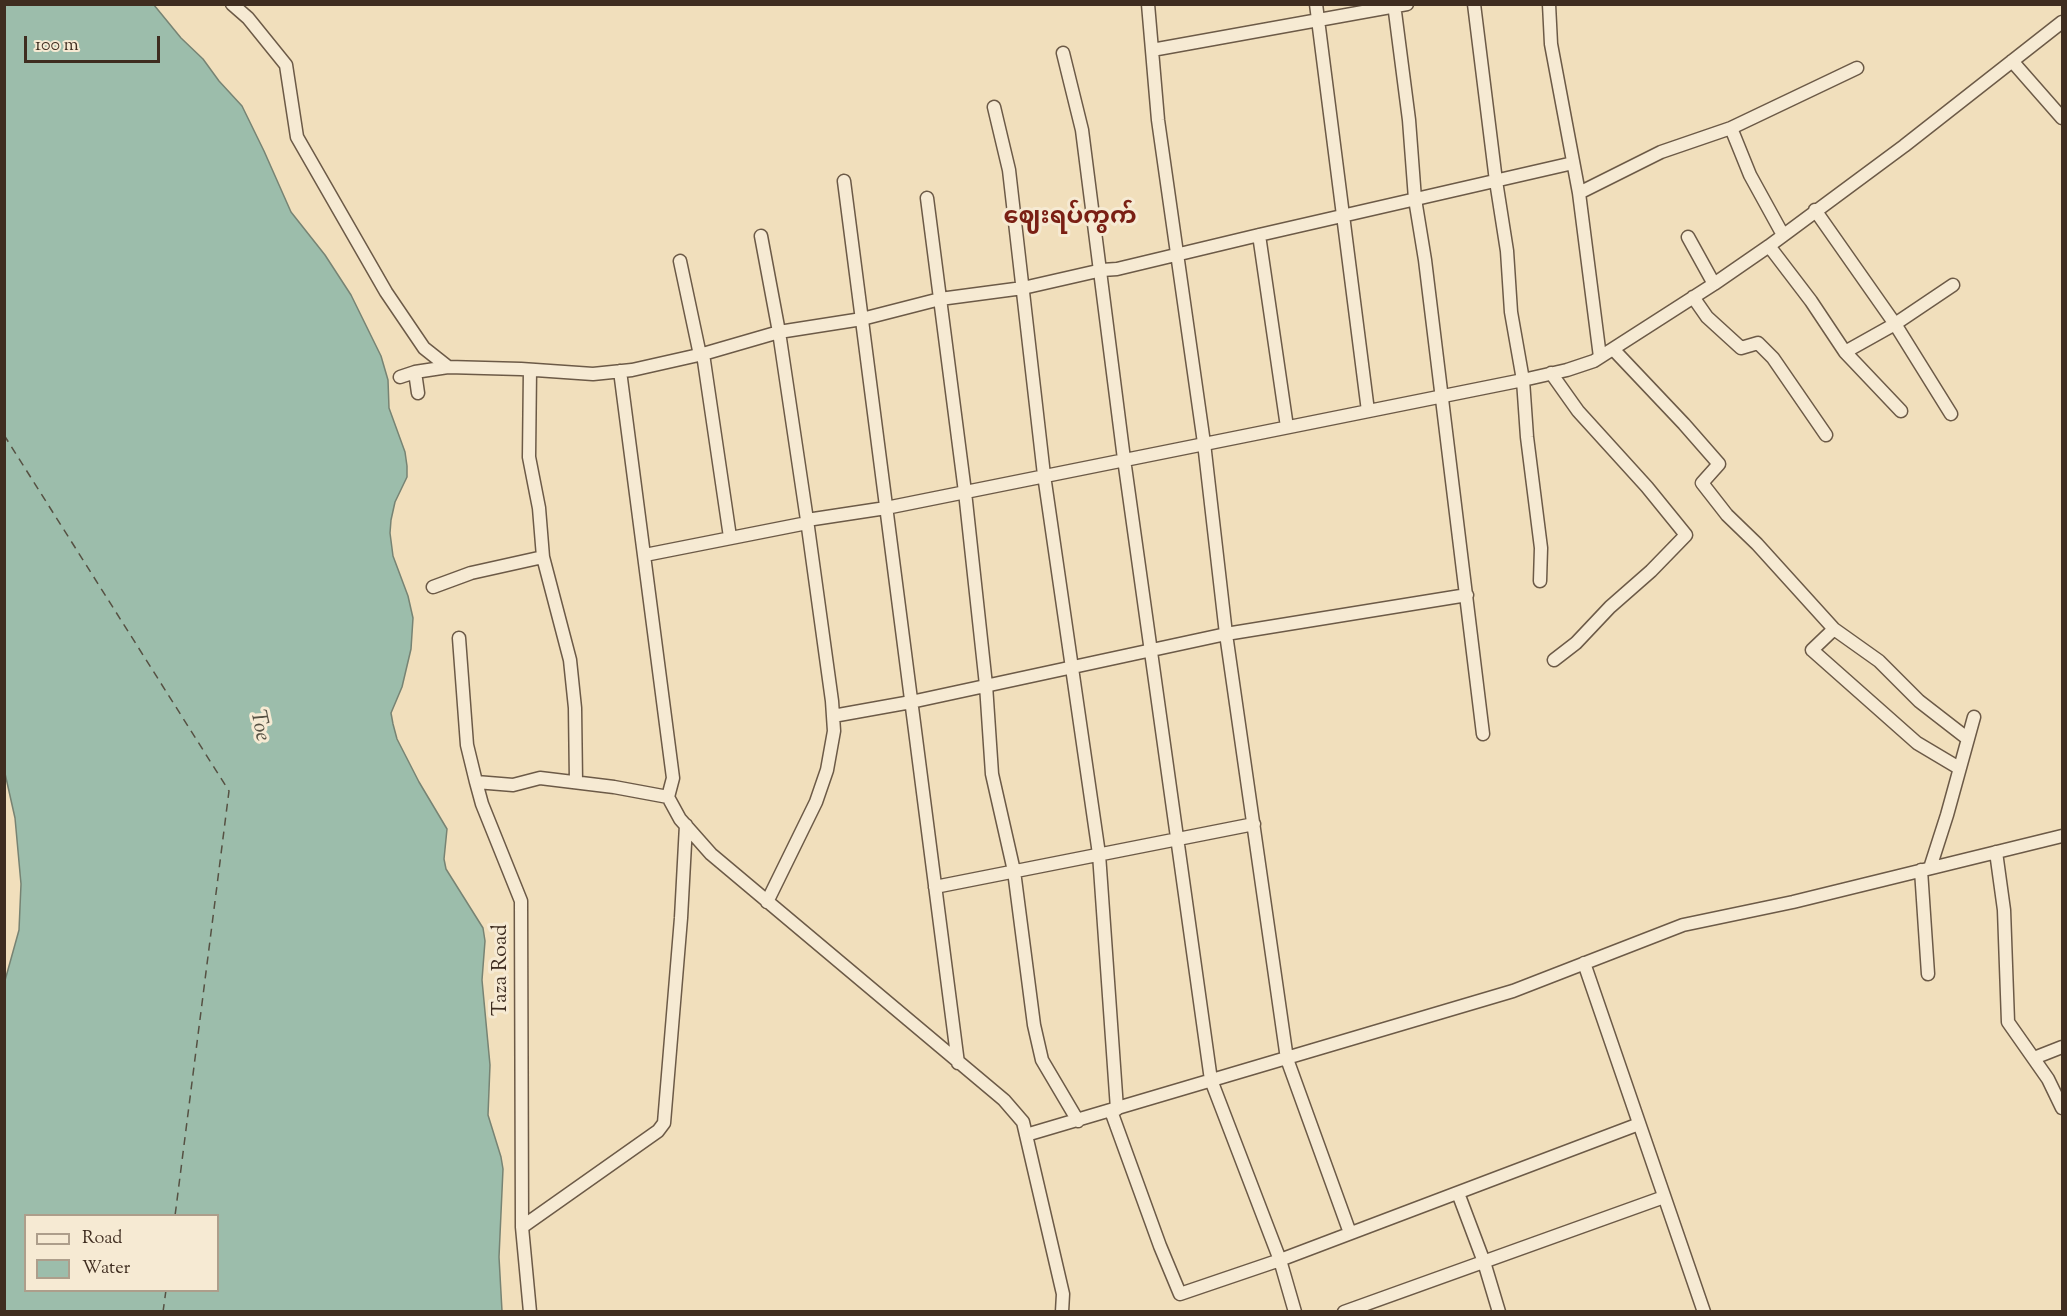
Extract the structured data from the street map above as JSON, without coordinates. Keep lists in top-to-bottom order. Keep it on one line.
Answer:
{"streets":{"street":["Taza Road"]},"districts":["ဈေးရပ်ကွက်"],"water":["Toe"],"legend":["Road","Water"],"scale_bar":"100 m"}
